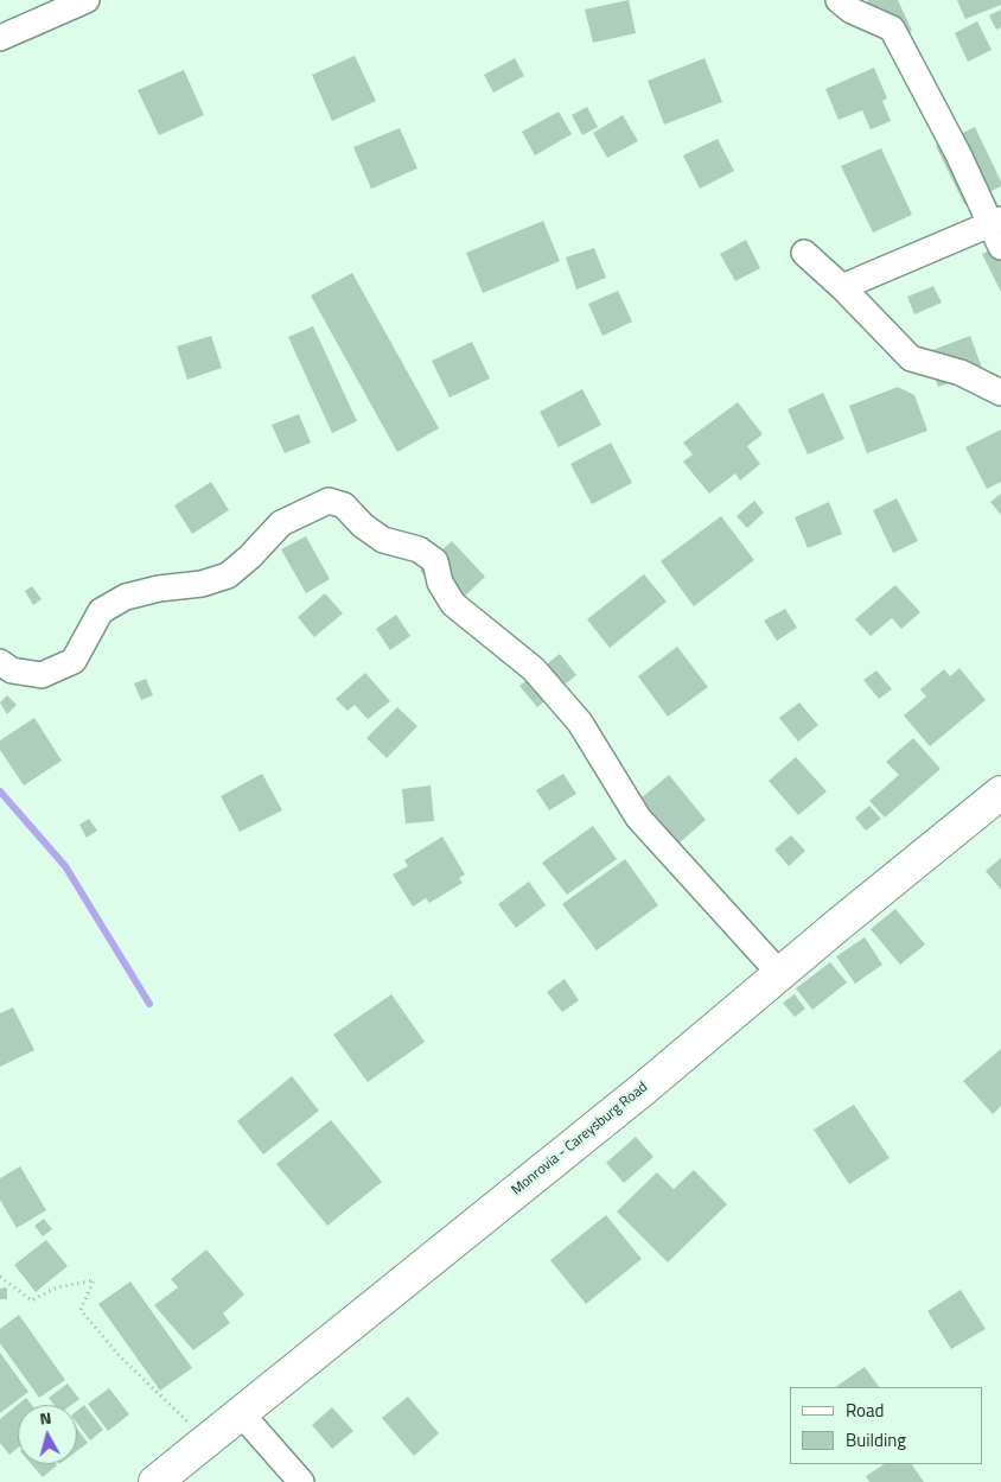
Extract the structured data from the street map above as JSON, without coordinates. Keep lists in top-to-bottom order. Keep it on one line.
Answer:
{"streets":{"main road":["Monrovia - Careysburg Road"]},"legend":["Road","Building"],"north":"top"}
